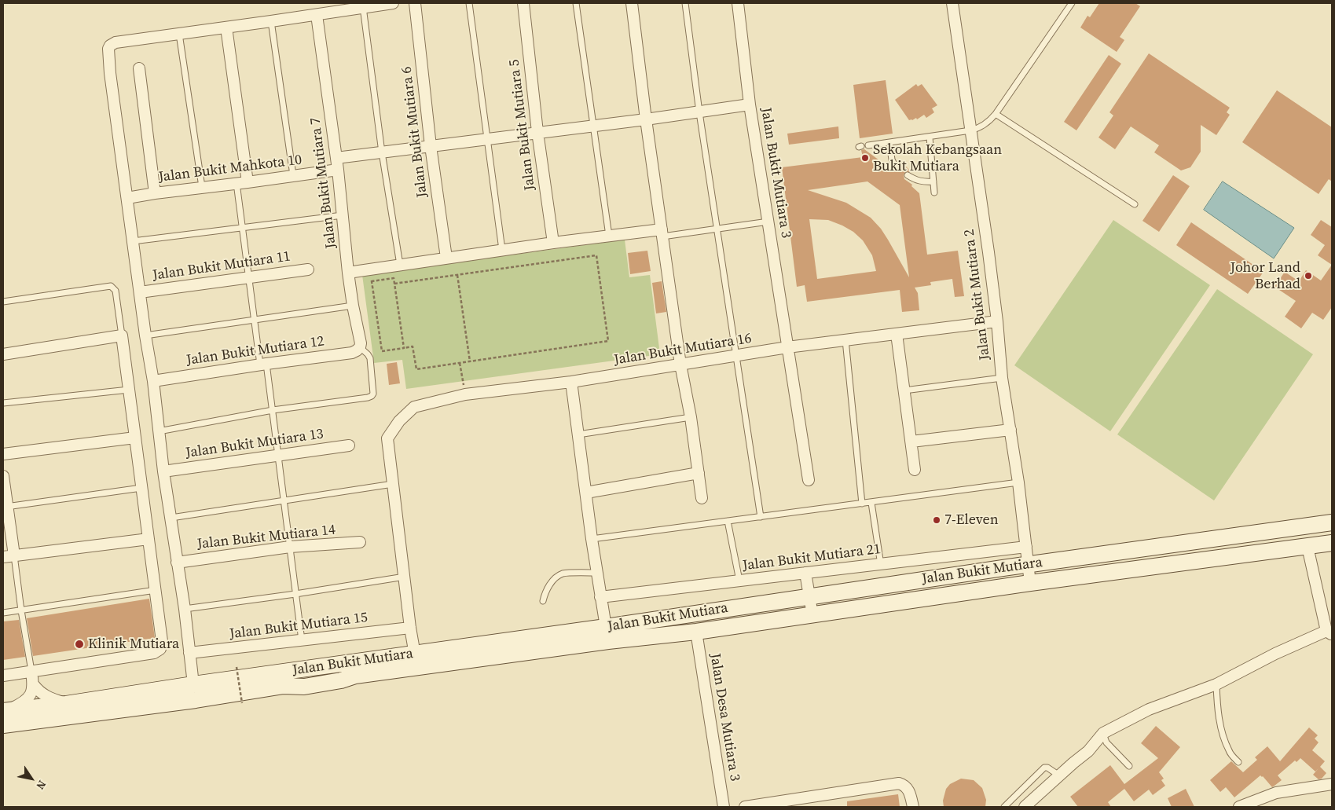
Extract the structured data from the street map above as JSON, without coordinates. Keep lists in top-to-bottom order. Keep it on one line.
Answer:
{"streets":{"street":["Jalan Bukit Mutiara 5","Jalan Bukit Mutiara 6","Jalan Bukit Mahkota 10","Jalan Bukit Mutiara 3","Jalan Bukit Mutiara 7","Jalan Bukit Mutiara 11","Jalan Bukit Mutiara 2","Jalan Bukit Mutiara 16","Jalan Bukit Mutiara 12","Jalan Bukit Mutiara 13","Jalan Bukit Mutiara 14","Jalan Bukit Mutiara 21","Jalan Bukit Mutiara","Jalan Bukit Mutiara 15","Jalan Desa Mutiara 3"]},"crossings":[["Jalan Bukit Mahkota 10","Jalan Bukit Mutiara 7"],["Jalan Bukit Mutiara 3","Jalan Bukit Mutiara 16"],["Jalan Bukit Mutiara 7","Jalan Bukit Mutiara 12"],["Jalan Bukit Mutiara 2","Jalan Bukit Mutiara 16"],["Jalan Bukit Mutiara 2","Jalan Bukit Mutiara 21"],["Jalan Bukit Mutiara 2","Jalan Bukit Mutiara"],["Jalan Bukit Mutiara","Jalan Desa Mutiara 3"]],"places":["Sekolah Kebangsaan Bukit Mutiara","Johor Land Berhad","7-Eleven","Klinik Mutiara"],"north":"bottom right"}
